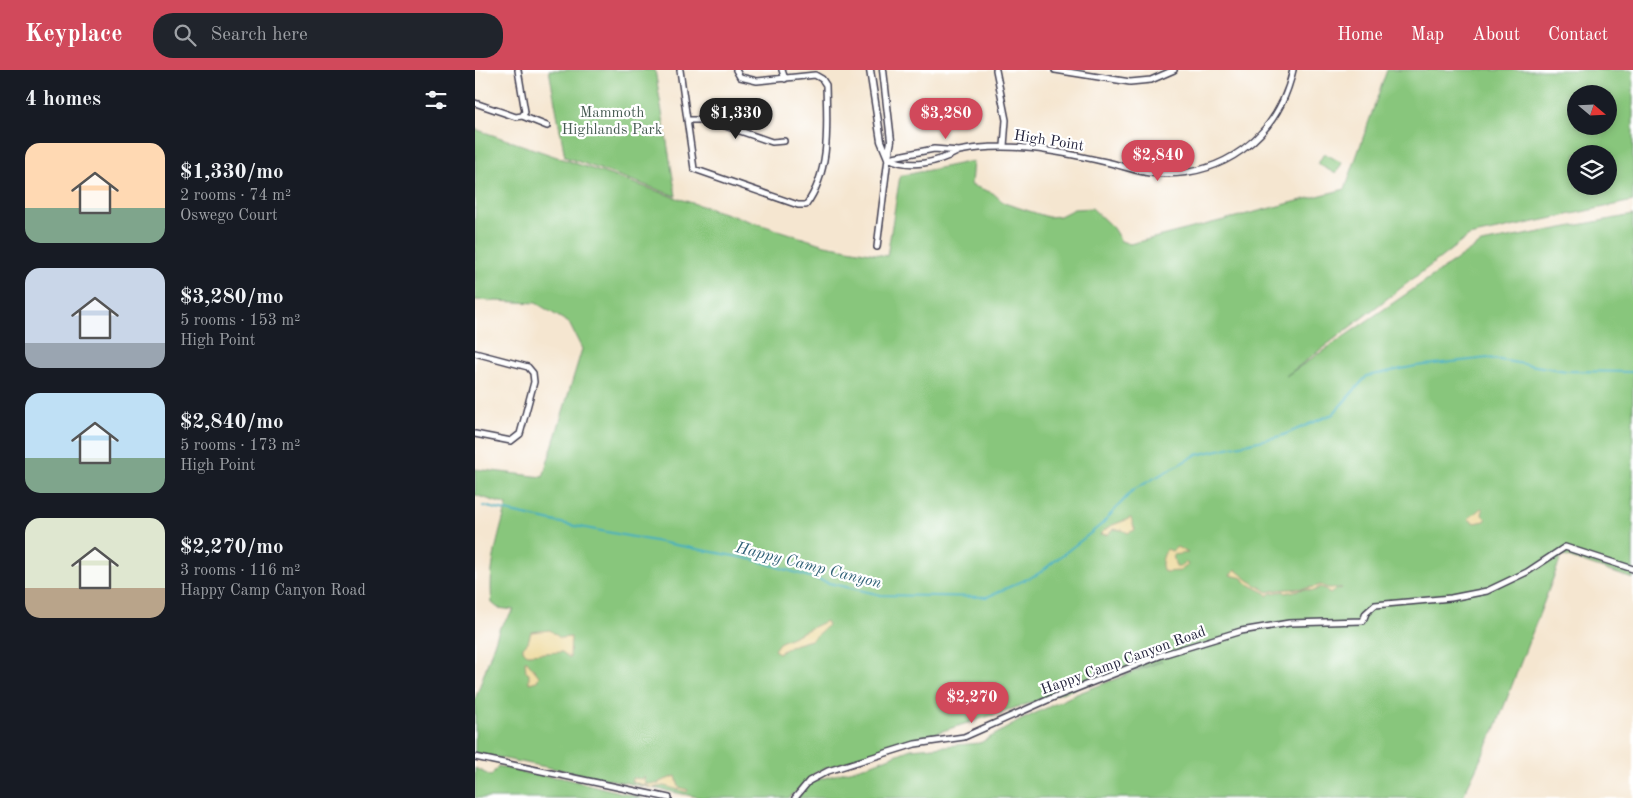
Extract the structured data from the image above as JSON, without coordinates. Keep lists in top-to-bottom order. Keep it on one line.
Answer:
{"streets":{"street":["High Point","Happy Camp Canyon Road"]},"water":["Happy Camp Canyon"],"parks":["Mammoth Highlands Park"],"north":"right","page":{"header":"Keyplace","search":"Search here","nav":["Home","Map","About","Contact"],"heading":"4 homes","price":["$1,330","$3,280","$2,840","$2,270"],"list":[{"name":"$1,330/mo","note":"2 rooms · 74 m² · Oswego Court"},{"name":"$3,280/mo","note":"5 rooms · 153 m² · High Point"},{"name":"$2,840/mo","note":"5 rooms · 173 m² · High Point"},{"name":"$2,270/mo","note":"3 rooms · 116 m² · Happy Camp Canyon Road"}]}}
